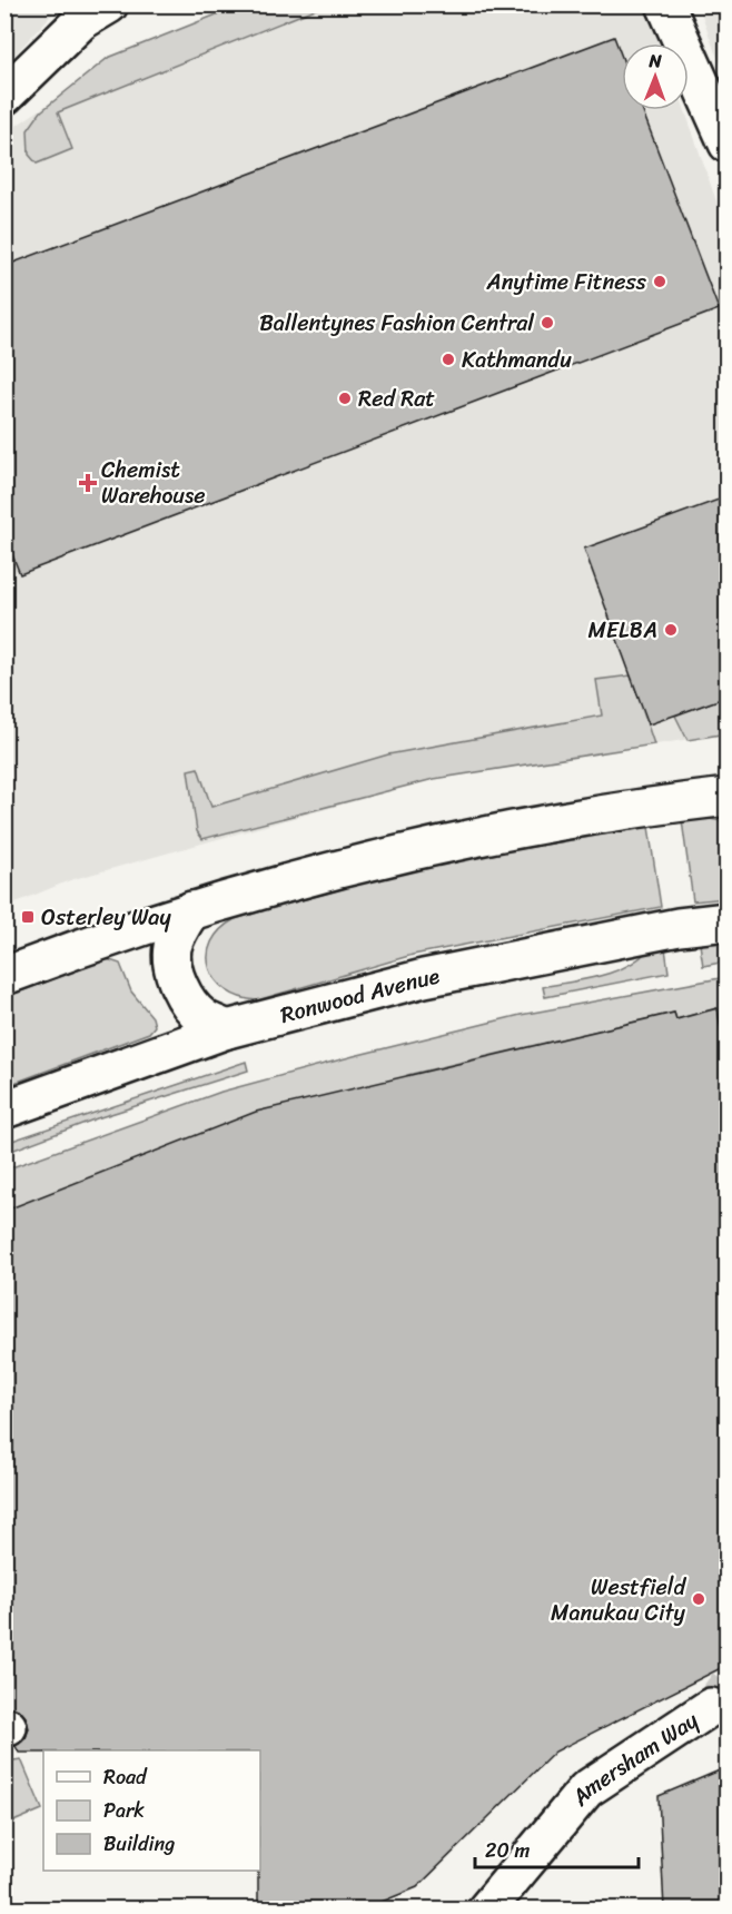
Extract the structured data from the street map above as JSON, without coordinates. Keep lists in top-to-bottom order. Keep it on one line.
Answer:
{"streets":{"main road":["Ronwood Avenue","Amersham Way"]},"places":{"other":["Anytime Fitness","Ballentynes Fashion Central","Kathmandu","Red Rat","MELBA","Westfield Manukau City"],"health":["Chemist Warehouse"],"transit":["Osterley Way"]},"legend":["Road","Park","Building"],"scale_bar":"20 m","north":"top"}
